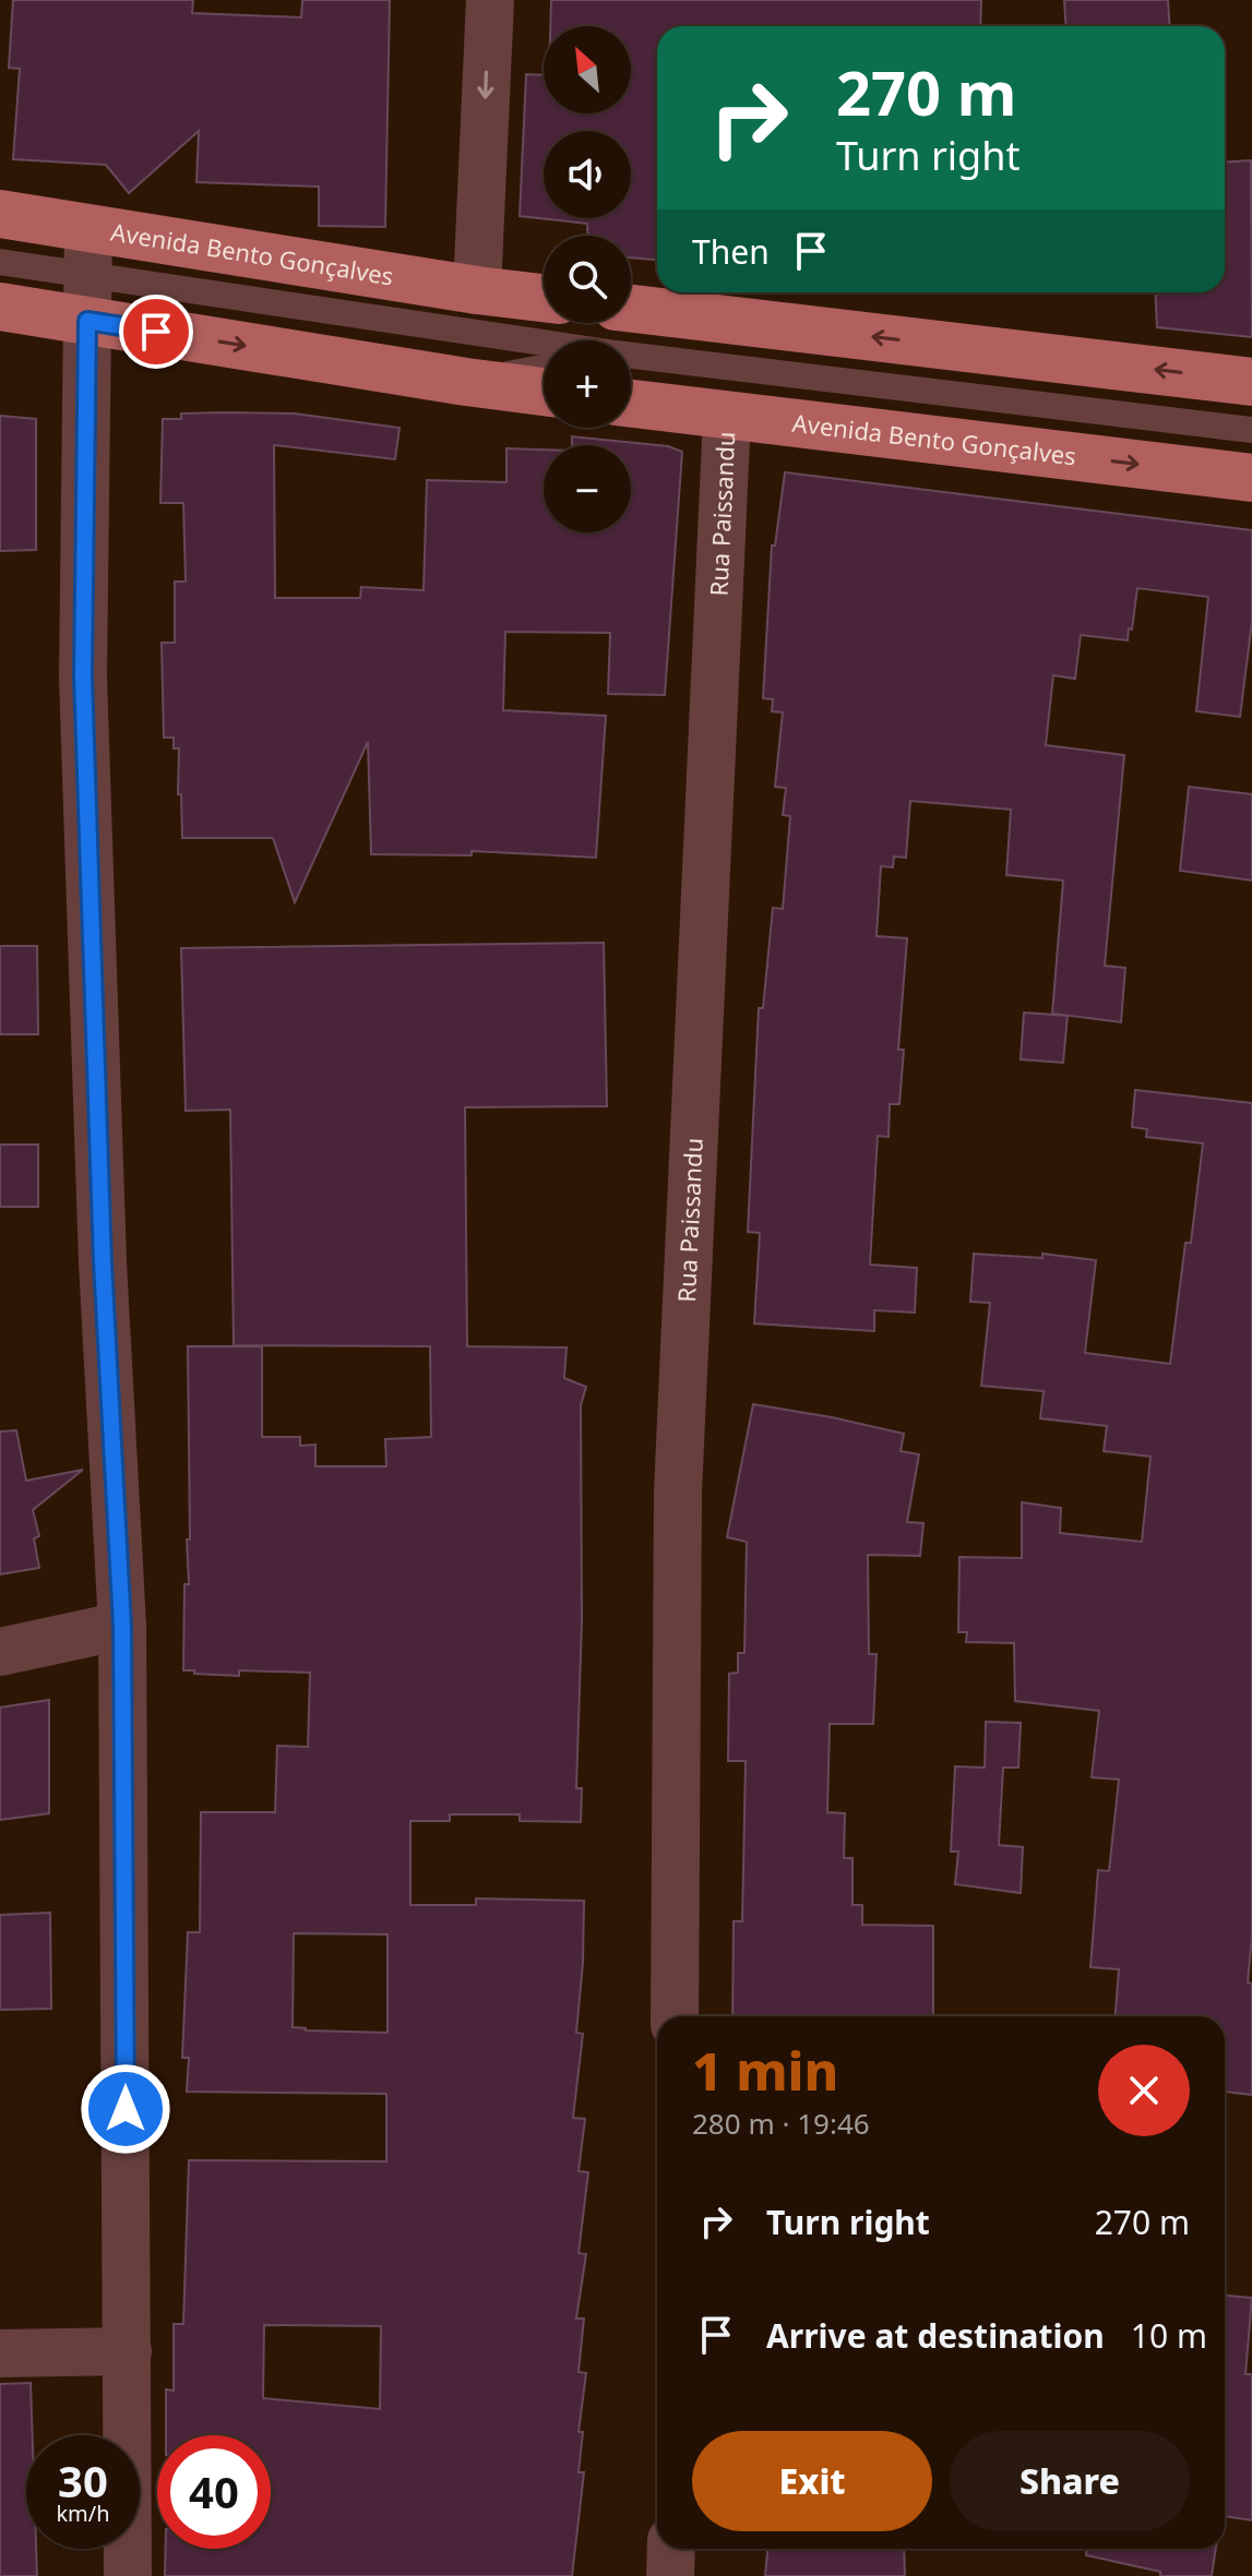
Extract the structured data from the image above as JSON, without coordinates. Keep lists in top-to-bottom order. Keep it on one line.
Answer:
{"streets":{"main road":["Avenida Bento Gonçalves"],"street":["Rua Paissandu"]},"crossings":[["Avenida Bento Gonçalves","Rua Paissandu"]],"north":"top left","page":{"map_buttons":["+","−"],"turn":["270 m","Turn right"],"then":"Then","heading":["1 min","280 m · 19:46"],"list":[{"name":"Turn right","value":"270 m"},{"name":"Arrive at destination","value":"10 m"}],"buttons":["Exit","Share"],"speed":"30 km/h","limit":"40"}}
